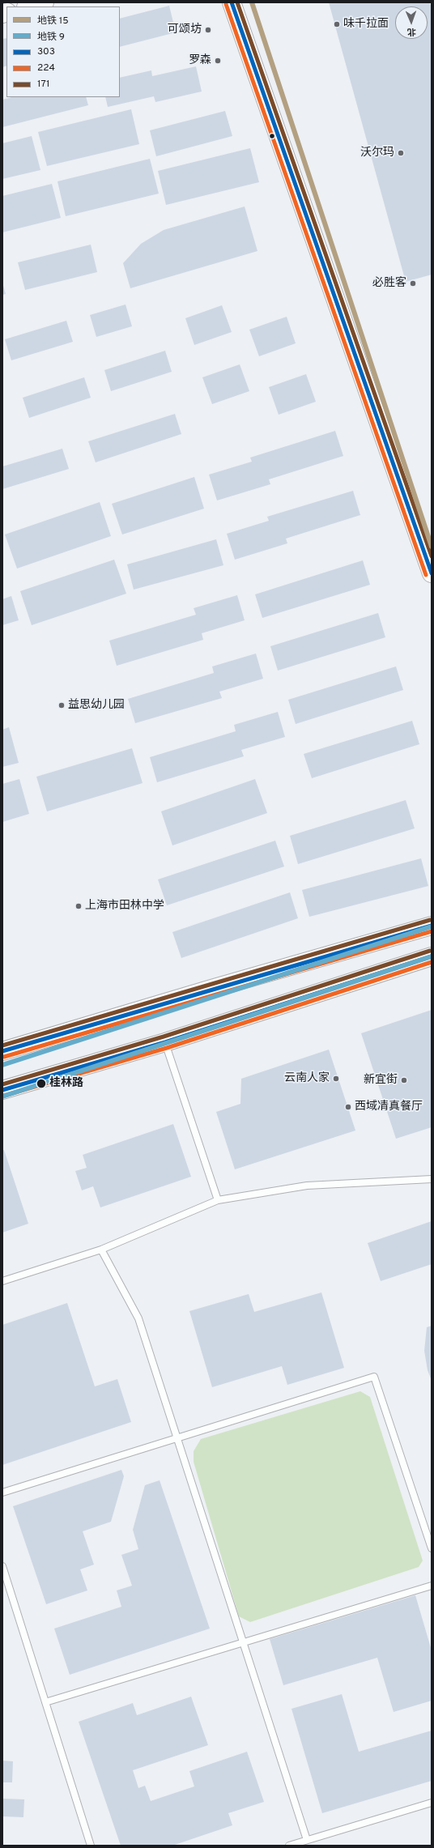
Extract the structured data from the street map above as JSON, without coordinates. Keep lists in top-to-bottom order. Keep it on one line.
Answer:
{"places":["味千拉面","可颂坊","罗森","沃尔玛","必胜客","益思幼儿园","上海市田林中学","云南人家","新宜街","桂林路","西域凊真餐厅"],"lines":["metro line 15","transit line 303","transit line 171","transit line 224","metro line 9"],"legend":["地铁 15","地铁 9","303","224","171"],"north":"bottom"}
